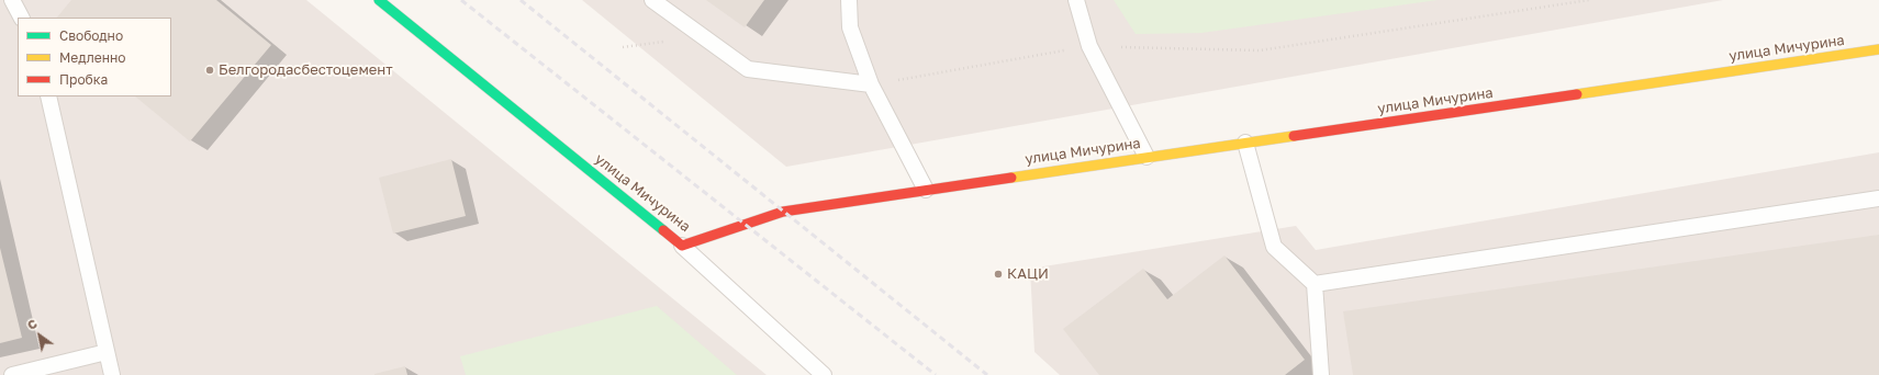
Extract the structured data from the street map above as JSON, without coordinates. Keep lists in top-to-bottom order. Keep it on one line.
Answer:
{"streets":{"street":["улица Мичурина"]},"places":["Белгородасбестоцемент","КАЦИ"],"legend":["Свободно","Медленно","Пробка"],"north":"top left"}
